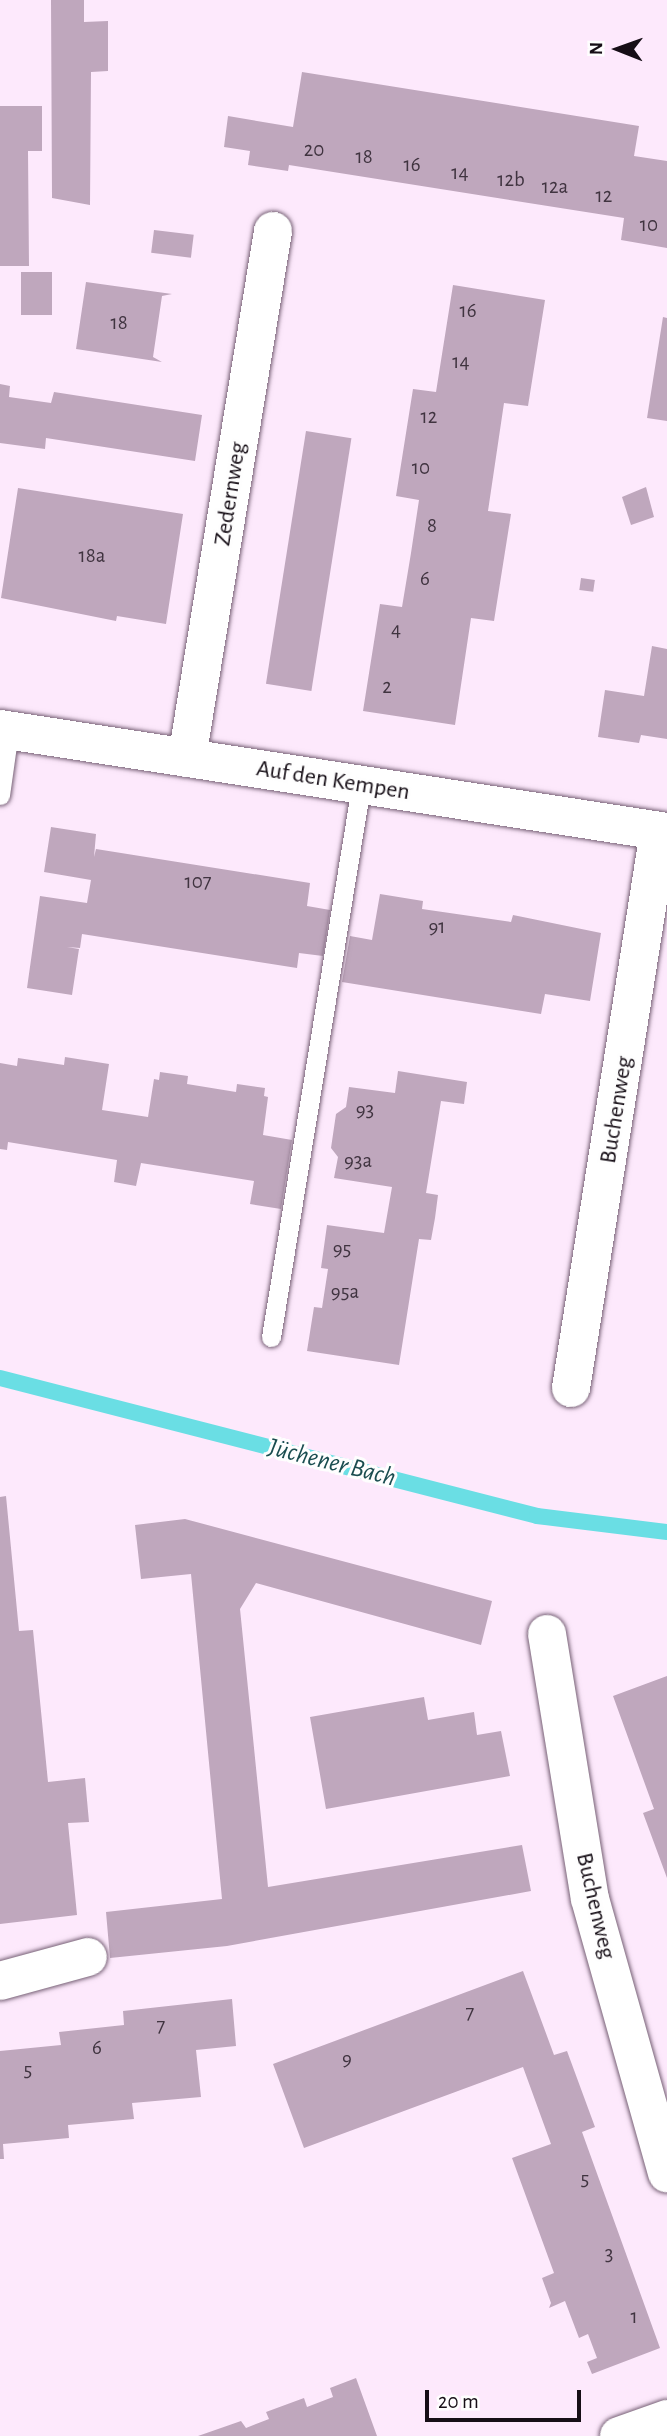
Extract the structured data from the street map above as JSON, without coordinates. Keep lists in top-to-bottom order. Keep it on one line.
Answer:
{"streets":{"street":["Zedernweg","Auf den Kempen","Buchenweg"]},"crossings":[["Zedernweg","Auf den Kempen"],["Auf den Kempen","Buchenweg"]],"water":["Jüchener Bach"],"house_numbers":["20","18","16","14","12b","12a","12","10","16","18","14","12","10","8","18a","6","4","2","107","91","93","93a","95","95a","7","7","6","9","5","5","3","1"],"scale_bar":"20 m","north":"left"}
